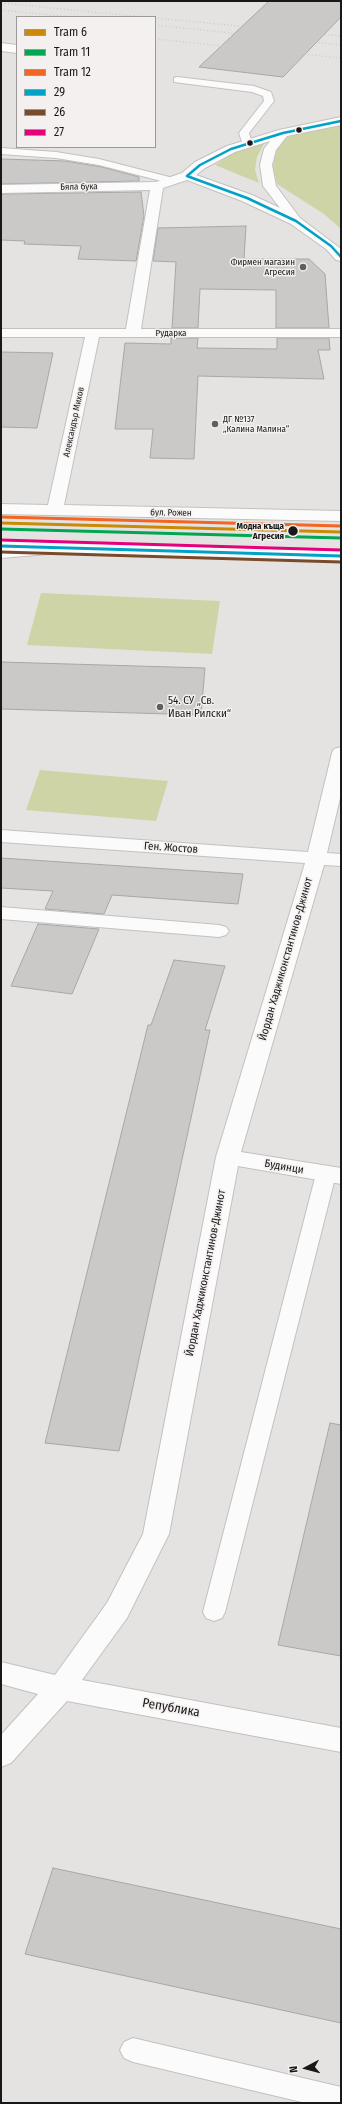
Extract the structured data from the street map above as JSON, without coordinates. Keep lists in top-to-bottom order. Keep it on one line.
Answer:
{"streets":{"street":["Бяла бука","Рударка","Александър Михов","бул. Рожен","Ген. Жостов","Йордан Хаджиконстантинов-Джинот","Будинци","Република"]},"crossings":[["Рударка","Александър Михов"],["Александър Михов","бул. Рожен"],["Ген. Жостов","Йордан Хаджиконстантинов-Джинот"],["Йордан Хаджиконстантинов-Джинот","Будинци"],["Йордан Хаджиконстантинов-Джинот","Република"]],"places":["Фирмен магазин Агресия","ДГ №137 „Калина Малина“","Модна къща Агресия","54. СУ „Св. Иван Рилски“"],"lines":["transit line 29","tram line 12","tram line 6","tram line 11","transit line 27","transit line 26"],"legend":["Tram 6","Tram 11","Tram 12","29","26","27"],"north":"left"}
